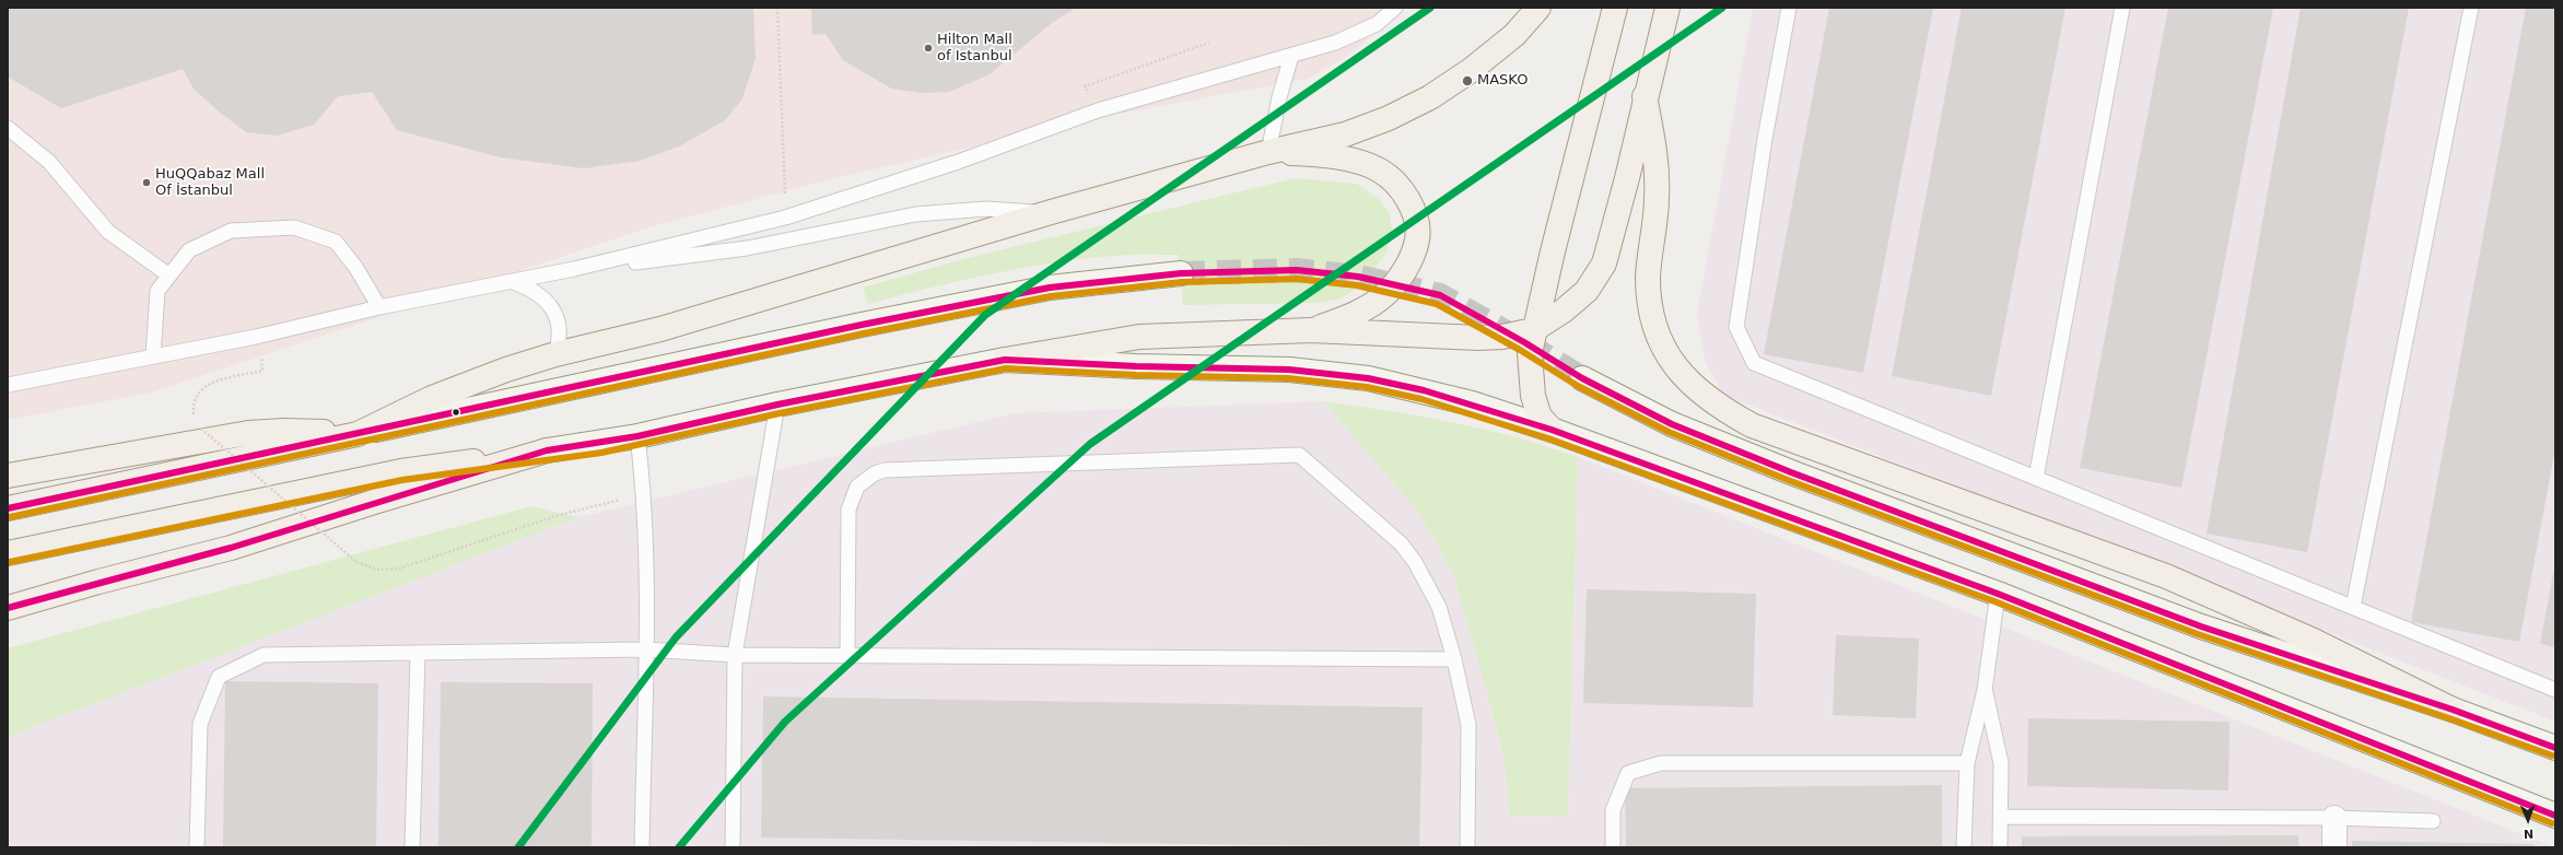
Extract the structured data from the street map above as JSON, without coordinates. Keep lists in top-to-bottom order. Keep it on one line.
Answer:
{"places":["Hilton Mall of Istanbul","MASKO","HuQQabaz Mall Of İstanbul"],"north":"bottom"}
